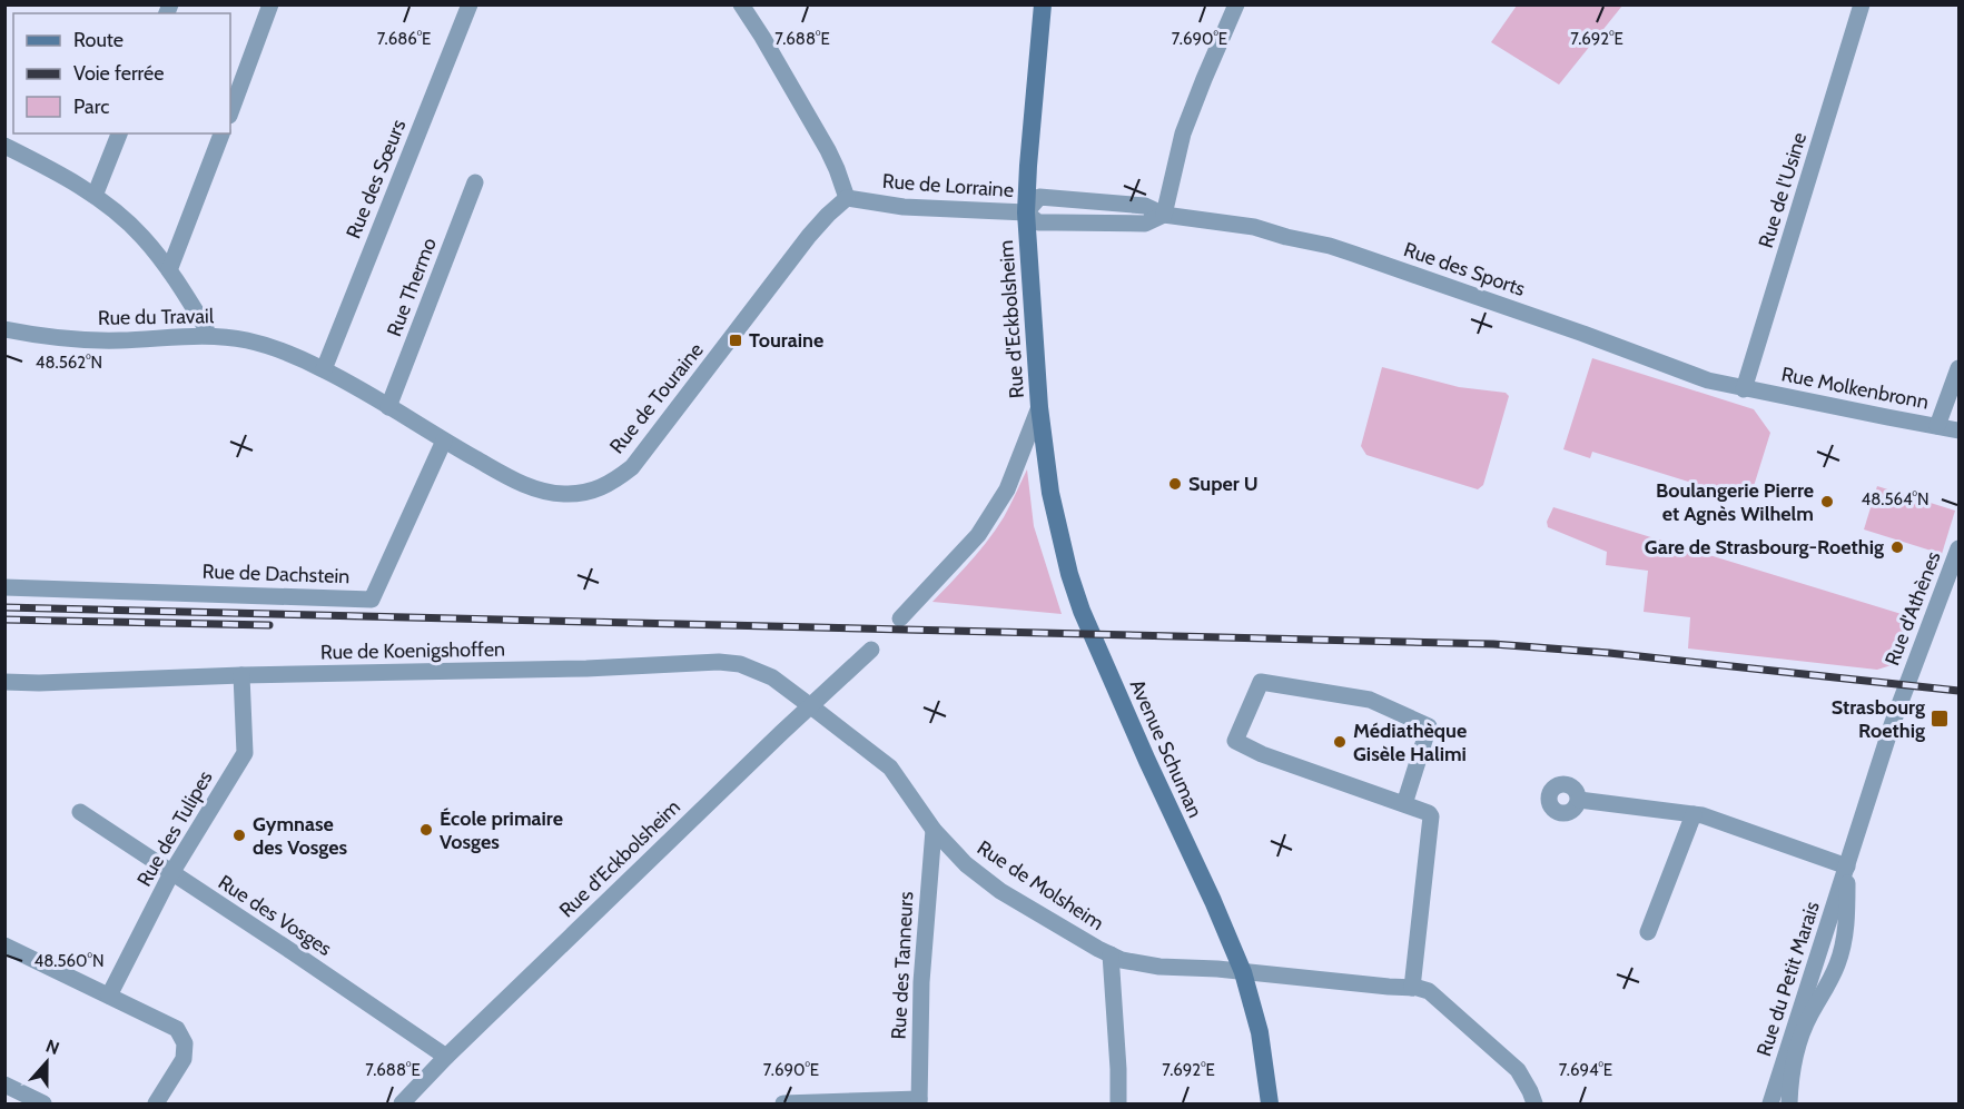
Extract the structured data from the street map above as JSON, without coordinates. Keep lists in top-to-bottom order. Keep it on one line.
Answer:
{"streets":{"main road":["Rue d'Eckbolsheim","Avenue Schuman"],"street":["Rue des Sœurs","Rue de Lorraine","Rue de l'Usine","Rue des Sports","Rue Thermo","Rue du Travail","Rue Molkenbronn","Rue de Touraine","Rue de Dachstein","Rue d'Athènes","Rue de Koenigshoffen","Rue des Tulipes","Rue de Molsheim","Rue des Vosges","Rue des Tanneurs","Rue du Petit Marais"]},"crossings":[["Rue des Sœurs","Rue du Travail"],["Rue de Lorraine","Rue des Sports"],["Rue de Lorraine","Rue d'Eckbolsheim"],["Rue de Lorraine","Rue de Touraine"],["Rue de l'Usine","Rue des Sports"],["Rue de l'Usine","Rue Molkenbronn"],["Rue des Sports","Rue d'Eckbolsheim"],["Rue des Sports","Rue Molkenbronn"],["Rue Thermo","Rue du Travail"],["Rue du Travail","Rue de Touraine"],["Rue du Travail","Rue de Dachstein"],["Rue d'Eckbolsheim","Rue de Koenigshoffen"],["Rue d'Eckbolsheim","Avenue Schuman"],["Rue d'Eckbolsheim","Rue de Molsheim"],["Rue d'Eckbolsheim","Rue des Vosges"],["Rue de Touraine","Rue de Dachstein"],["Rue d'Athènes","Rue du Petit Marais"],["Rue de Koenigshoffen","Rue des Tulipes"],["Rue de Koenigshoffen","Rue de Molsheim"],["Avenue Schuman","Rue de Molsheim"],["Rue des Tulipes","Rue des Vosges"],["Rue de Molsheim","Rue des Tanneurs"]],"places":{"transit":["Touraine","Strasbourg Roethig"],"other":["Super U","Boulangerie Pierre et Agnès Wilhelm","Gare de Strasbourg-Roethig","Médiathèque Gisèle Halimi","École primaire Vosges","Gymnase des Vosges"]},"legend":["Route","Voie ferrée","Parc"],"north":"top","coordinates":["7.686°E","7.688°E","7.690°E","7.692°E","48.562°N","48.564°N","48.560°N","7.694°E"]}
